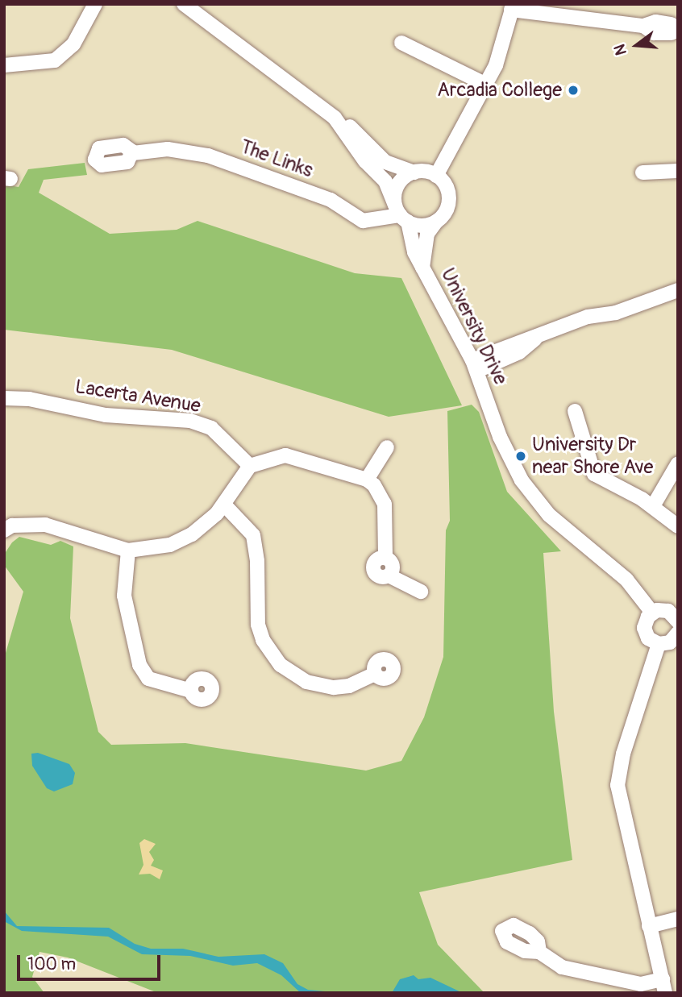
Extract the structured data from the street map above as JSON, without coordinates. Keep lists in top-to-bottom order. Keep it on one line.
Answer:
{"streets":{"street":["The Links","University Drive","Lacerta Avenue"]},"crossings":[["The Links","University Drive"]],"places":["Arcadia College","University Dr near Shore Ave"],"scale_bar":"100 m","north":"left"}
